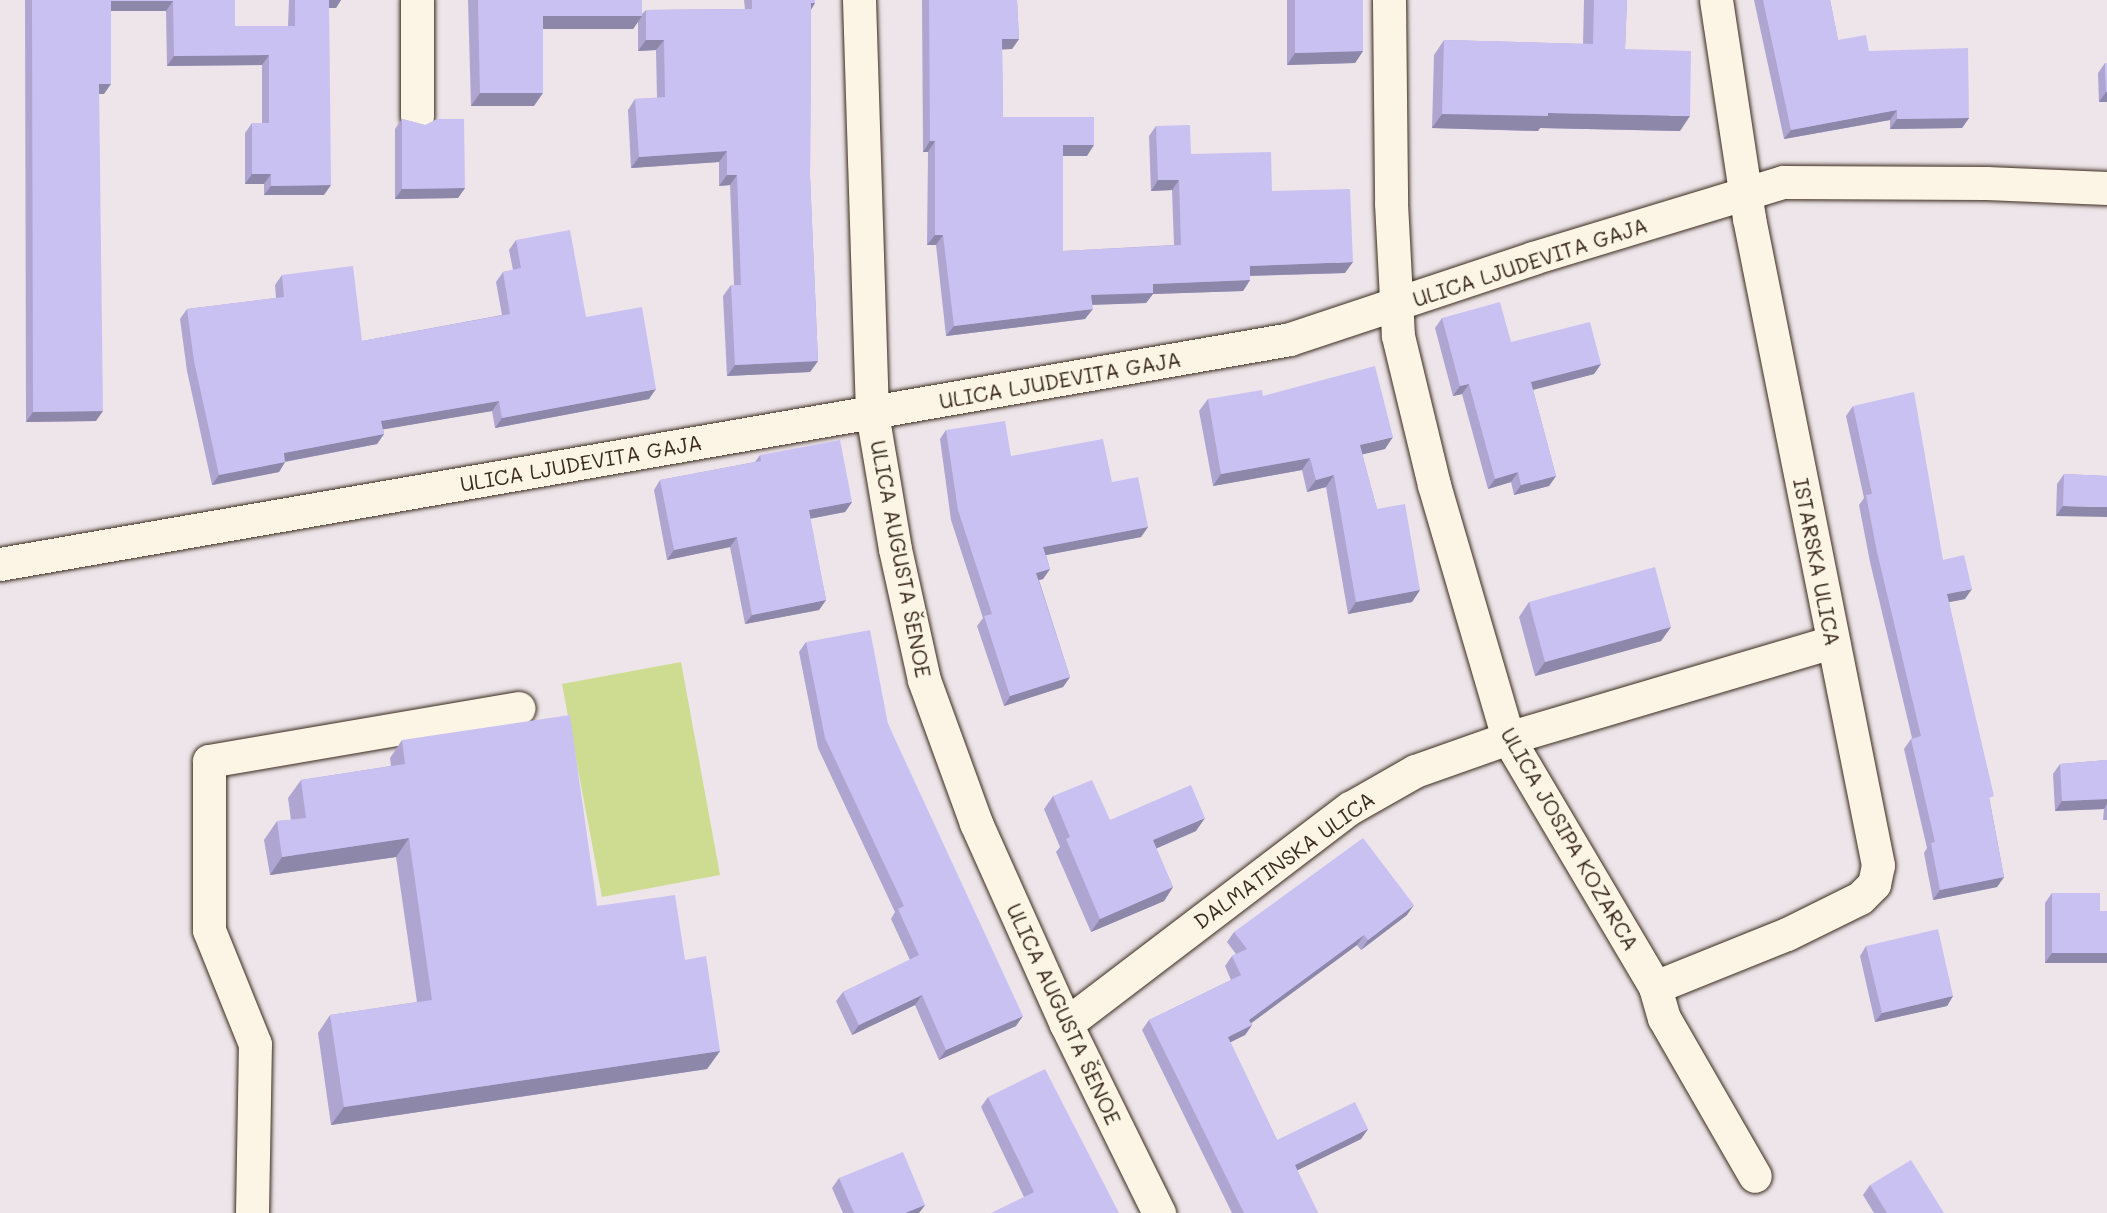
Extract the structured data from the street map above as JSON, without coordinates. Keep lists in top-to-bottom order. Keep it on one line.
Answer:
{"streets":{"street":["ULICA LJUDEVITA GAJA","ULICA AUGUSTA ŠENOE","ISTARSKA ULICA","ULICA JOSIPA KOZARCA","DALMATINSKA ULICA"]},"crossings":[["ULICA LJUDEVITA GAJA","ULICA AUGUSTA ŠENOE"],["ULICA LJUDEVITA GAJA","ISTARSKA ULICA"],["ULICA LJUDEVITA GAJA","ULICA JOSIPA KOZARCA"],["ULICA AUGUSTA ŠENOE","DALMATINSKA ULICA"],["ISTARSKA ULICA","ULICA JOSIPA KOZARCA"],["ISTARSKA ULICA","DALMATINSKA ULICA"],["ULICA JOSIPA KOZARCA","DALMATINSKA ULICA"]]}
